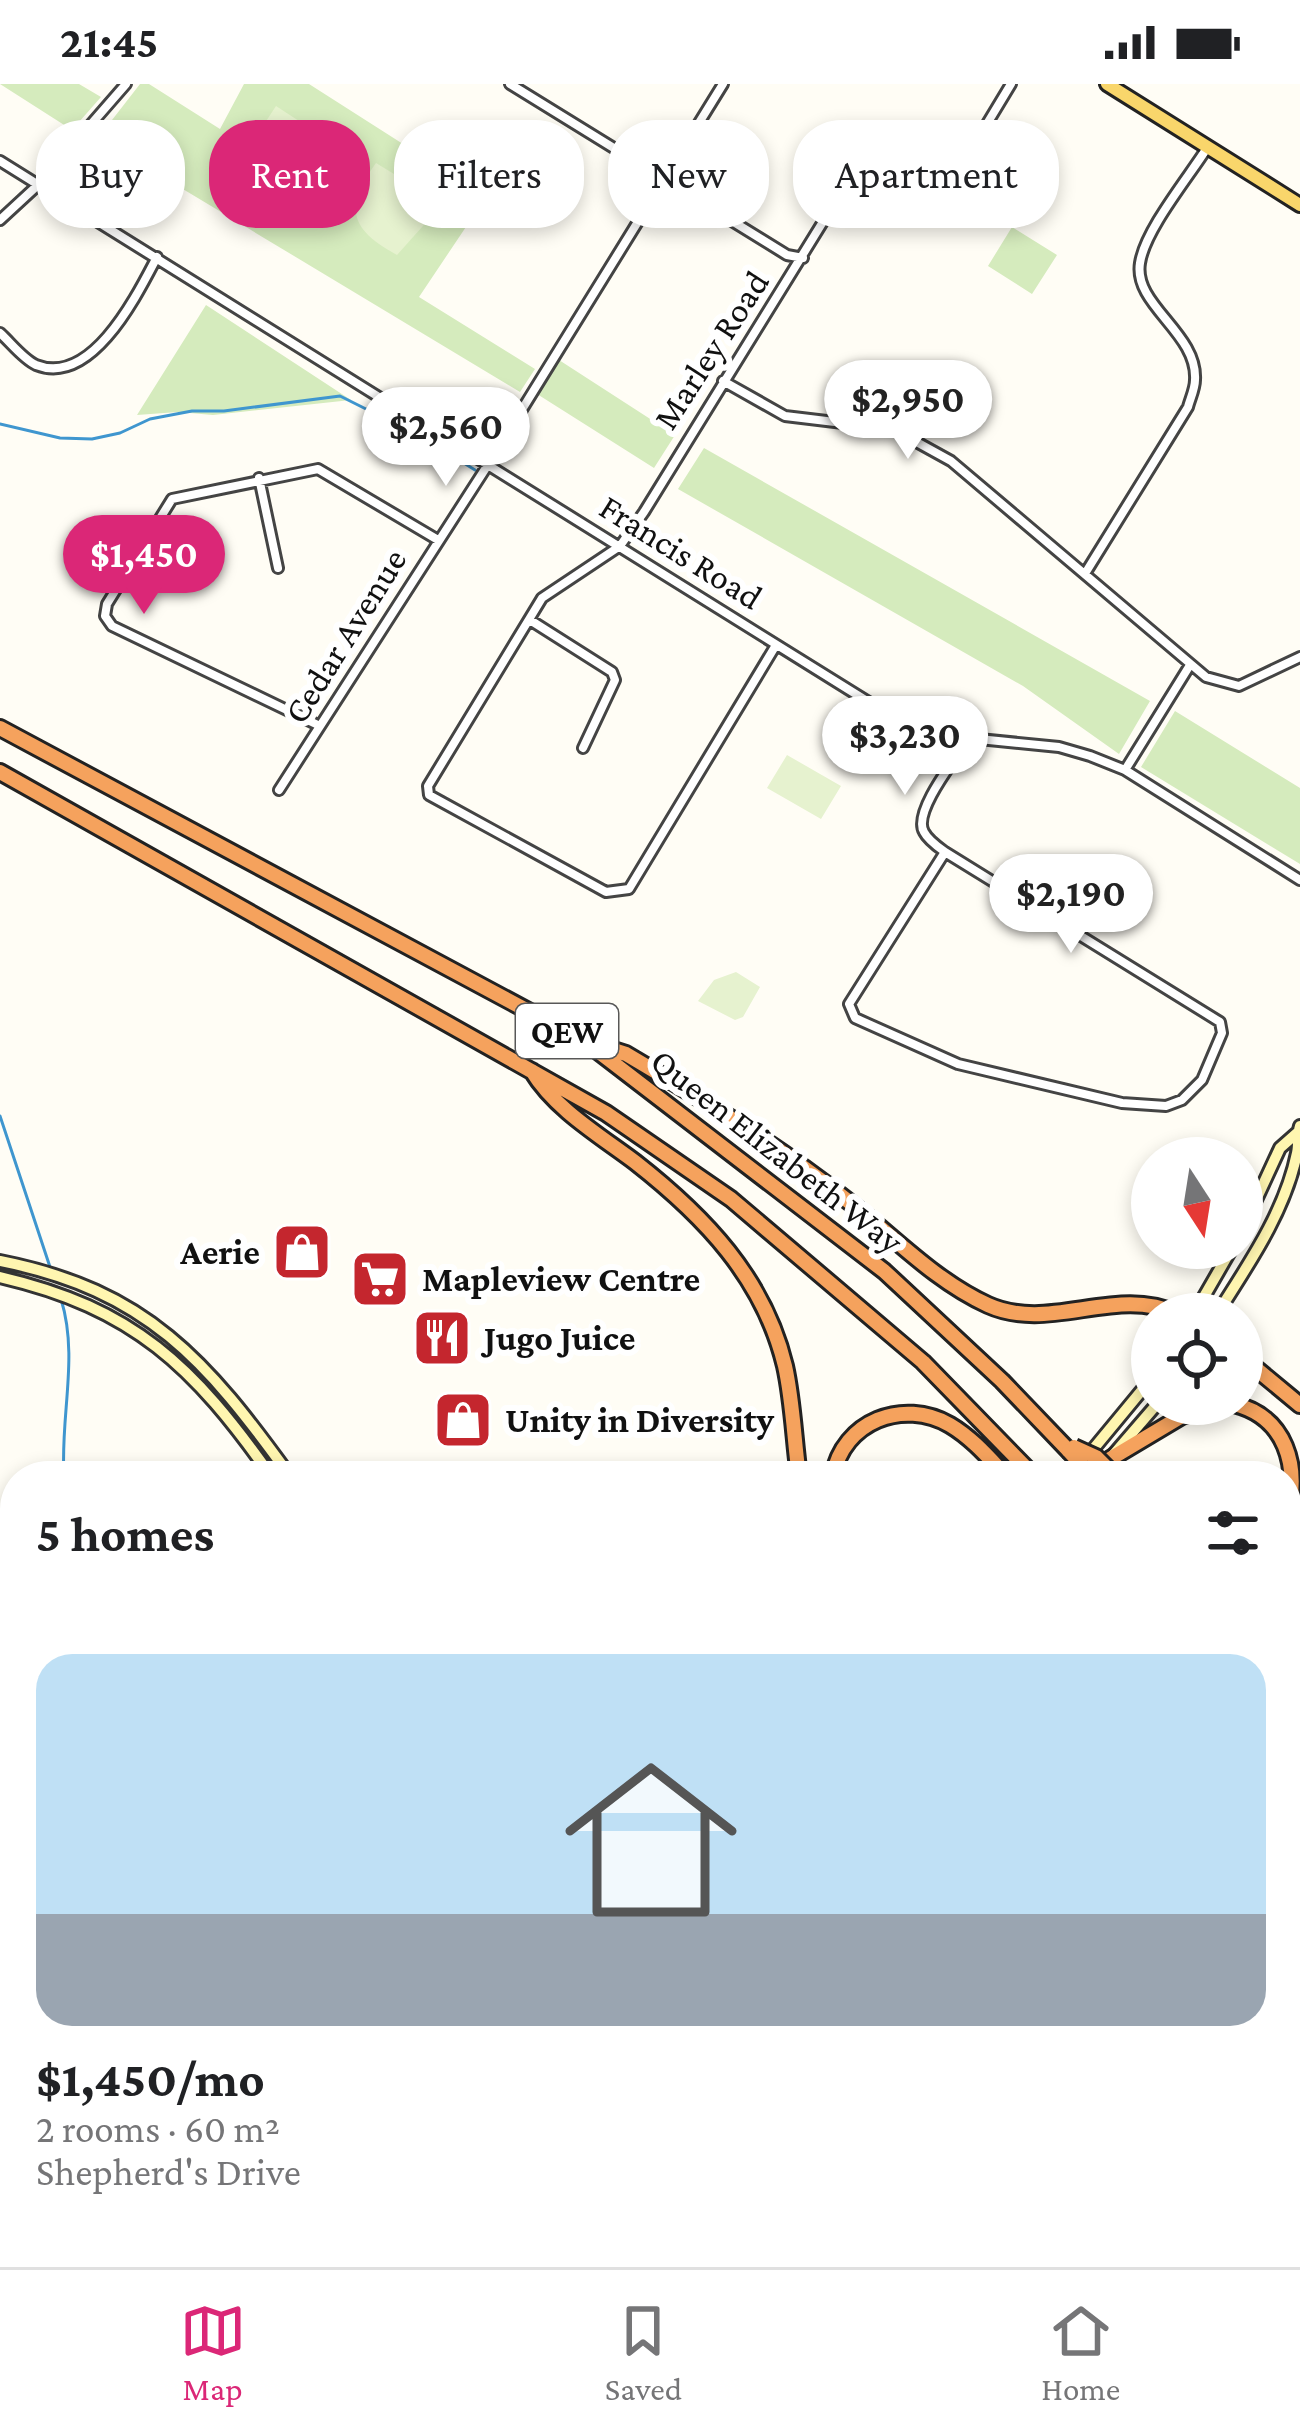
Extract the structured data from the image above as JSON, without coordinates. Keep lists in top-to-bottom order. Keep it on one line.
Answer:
{"streets":{"highway":["QEW","Queen Elizabeth Way"],"street":["Marley Road","Francis Road","Cedar Avenue"]},"crossings":[["Marley Road","Francis Road"],["Francis Road","Cedar Avenue"]],"places":{"shop":["Aerie","Unity in Diversity"],"supermarket":["Mapleview Centre"],"restaurant":["Jugo Juice"]},"north":"bottom","page":{"status":"21:45","chip":["Buy","Rent","Filters","New","Apartment"],"price":["$2,950","$2,560","$1,450","$3,230","$2,190"],"heading":"5 homes","list":[{"name":"$1,450/mo","note":"2 rooms · 60 m² · Shepherd's Drive"}],"tabs":["Map","Saved","Home"]}}
